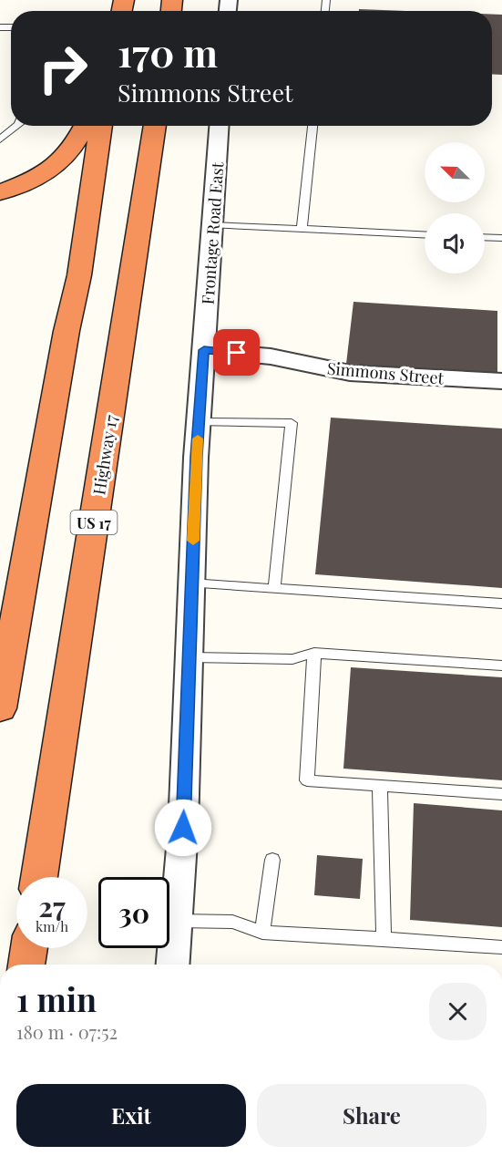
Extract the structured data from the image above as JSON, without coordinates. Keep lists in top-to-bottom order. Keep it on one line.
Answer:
{"streets":{"highway":["Highway 17","US 17"],"street":["Frontage Road East","Simmons Street"]},"crossings":[["Frontage Road East","Simmons Street"]],"north":"top left","page":{"turn":["170 m","Simmons Street"],"speed":"27 km/h","limit":"30","heading":["1 min","180 m · 07:52"],"buttons":["Exit","Share"]}}
